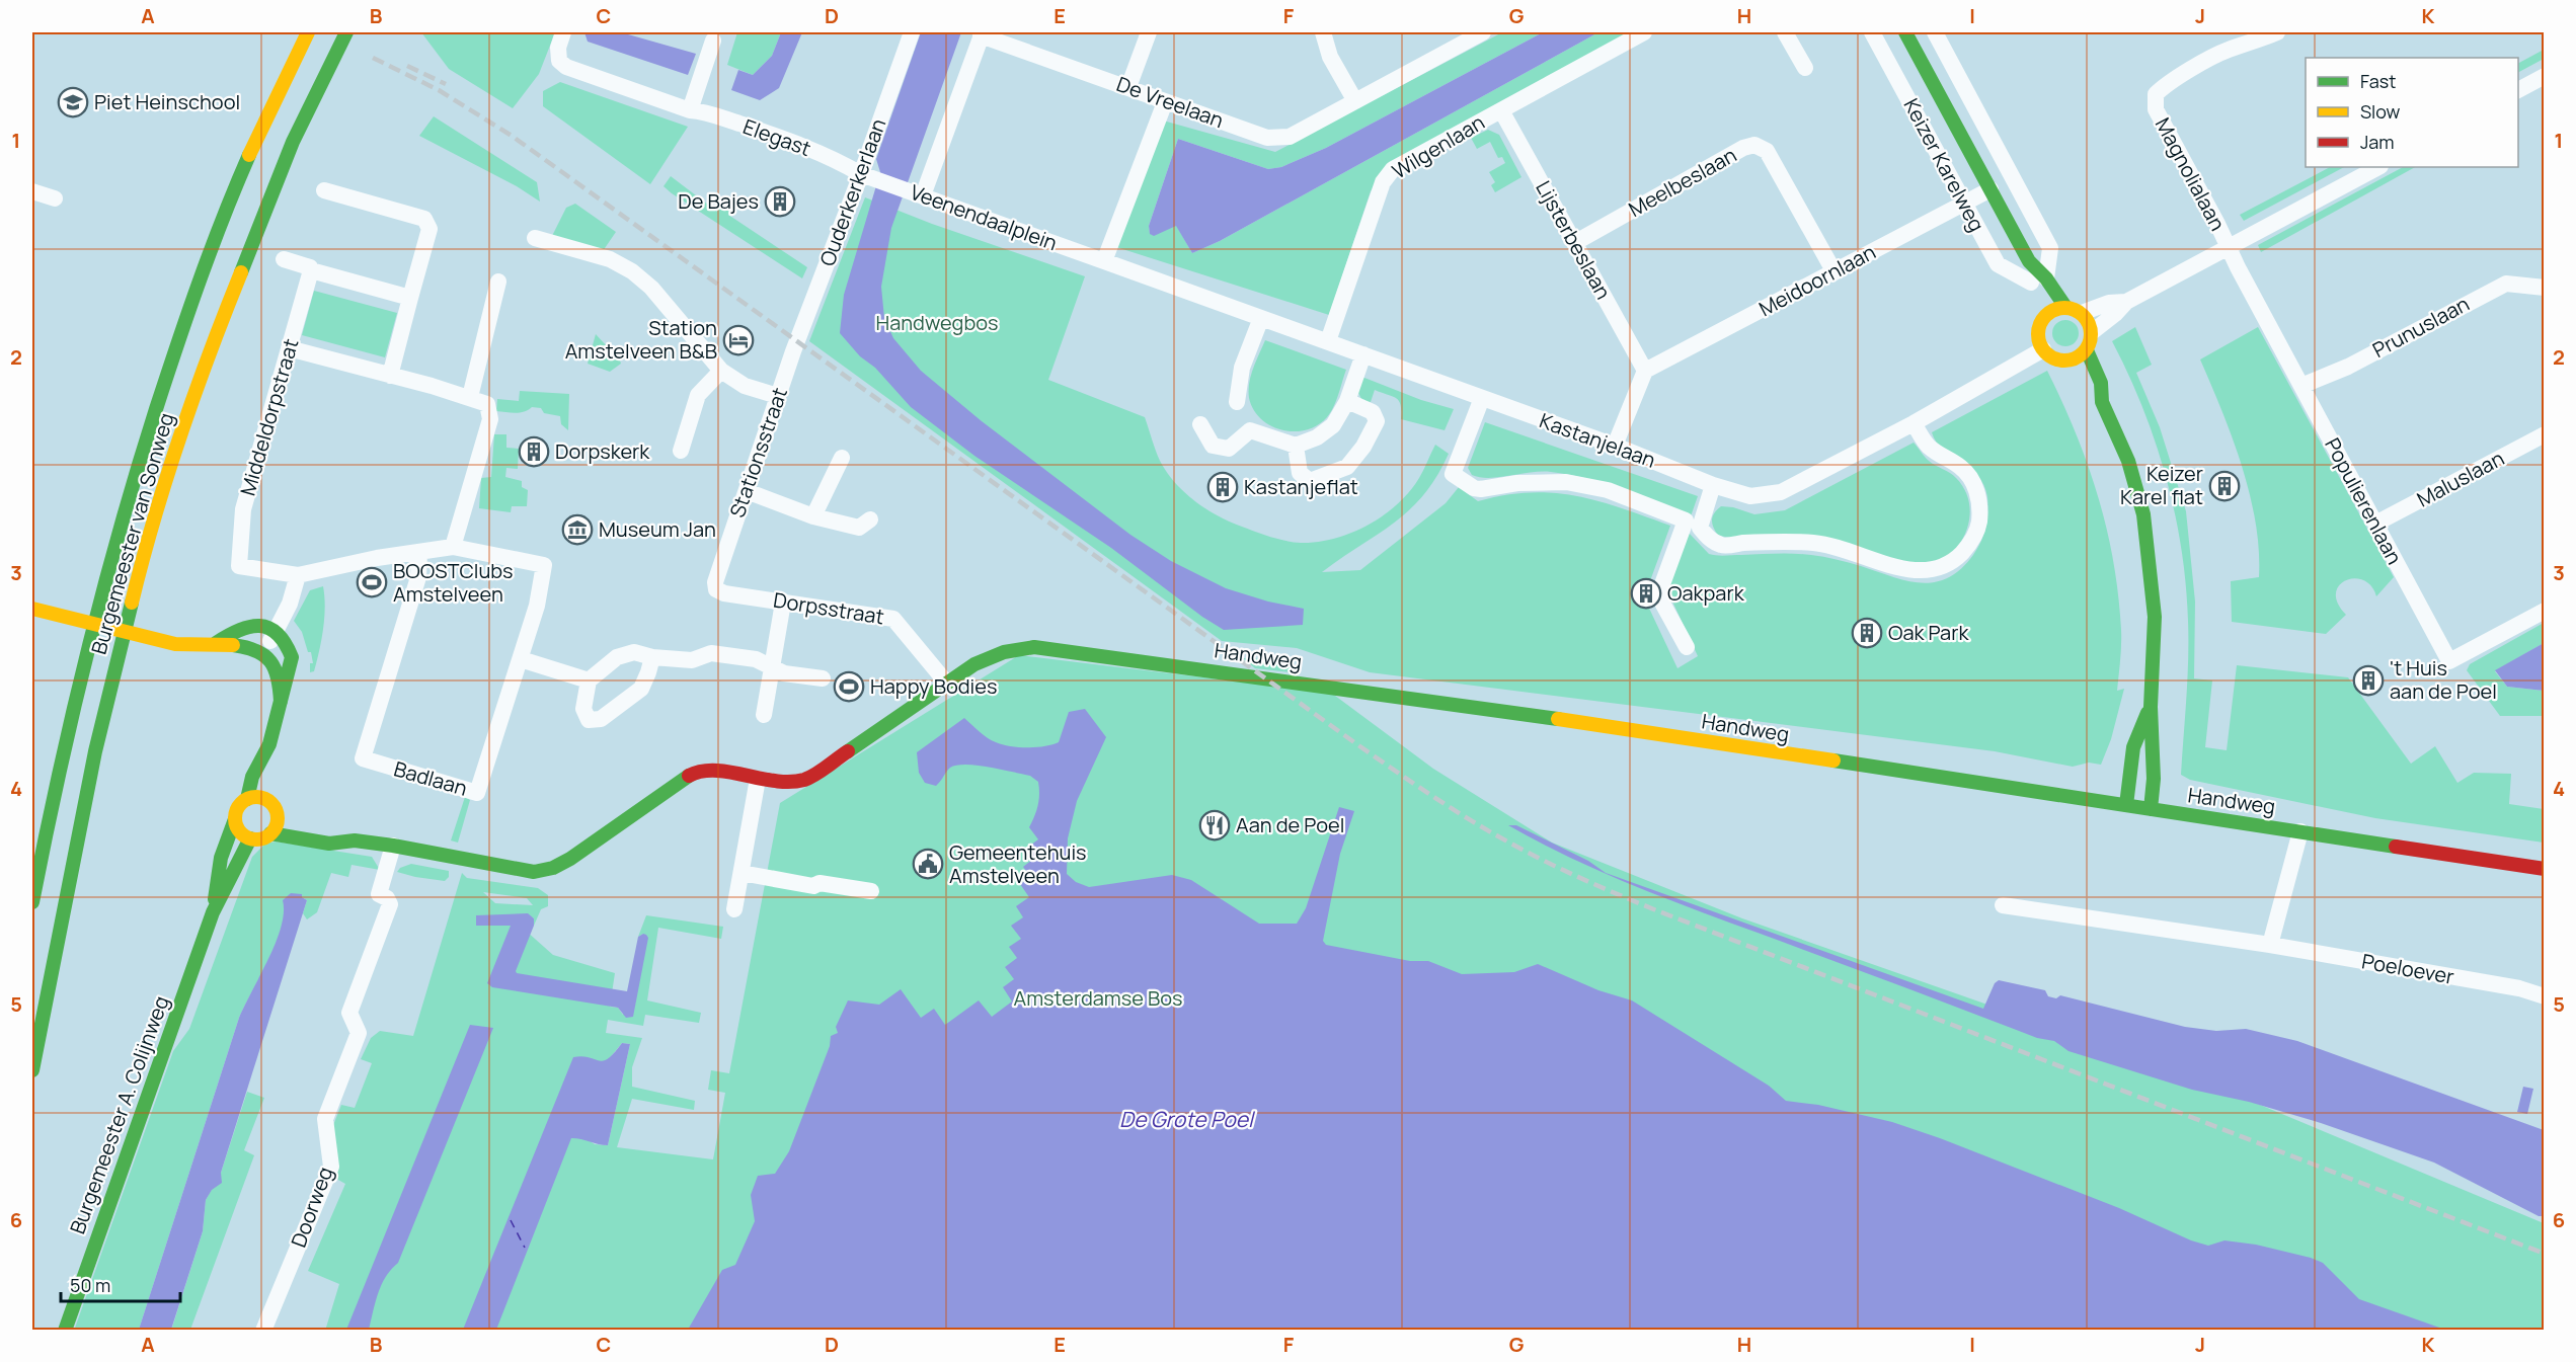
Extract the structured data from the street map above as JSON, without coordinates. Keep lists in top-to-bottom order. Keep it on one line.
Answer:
{"streets":{"main road":["Keizer Karelweg","Burgemeester van Sonweg","Handweg","Burgemeester A. Colijnweg"],"street":["De Vreelaan","Elegast","Wilgenlaan","Magnolialaan","Meelbeslaan","Ouderkerkerlaan","Veenendaalplein","Lijsterbeslaan","Meidoornlaan","Prunuslaan","Middeldorpstraat","Kastanjelaan","Stationsstraat","Maluslaan","Populierenlaan","Dorpsstraat","Badlaan","Poeloever","Doorweg"]},"crossings":[["Elegast","Ouderkerkerlaan"],["Elegast","Veenendaalplein"],["Wilgenlaan","Lijsterbeslaan"],["Wilgenlaan","Kastanjelaan"],["Keizer Karelweg","Meidoornlaan"],["Keizer Karelweg","Kastanjelaan"],["Magnolialaan","Populierenlaan"],["Meelbeslaan","Lijsterbeslaan"],["Meelbeslaan","Meidoornlaan"],["Ouderkerkerlaan","Veenendaalplein"],["Ouderkerkerlaan","Stationsstraat"],["Veenendaalplein","Kastanjelaan"],["Lijsterbeslaan","Meidoornlaan"],["Prunuslaan","Populierenlaan"],["Stationsstraat","Dorpsstraat"],["Maluslaan","Populierenlaan"],["Dorpsstraat","Handweg"],["Handweg","Doorweg"]],"water":["De Grote Poel"],"parks":["Handwegbos","Amsterdamse Bos"],"places":{"school or university":["Piet Heinschool"],"building":["De Bajes","Dorpskerk","Keizer Karel flat","Kastanjeflat","Oakpark","Oak Park","'t Huis aan de Poel"],"hotel":["Station Amstelveen B&B"],"museum":["Museum Jan"],"sports":["BOOSTClubs Amstelveen","Happy Bodies"],"restaurant":["Aan de Poel"],"public building":["Gemeentehuis Amstelveen"]},"legend":["Fast","Slow","Jam"],"scale_bar":"50 m","grid":{"columns":["A","B","C","D","E","F","G","H","I","J","K"],"rows":["1","2","3","4","5","6"]}}
